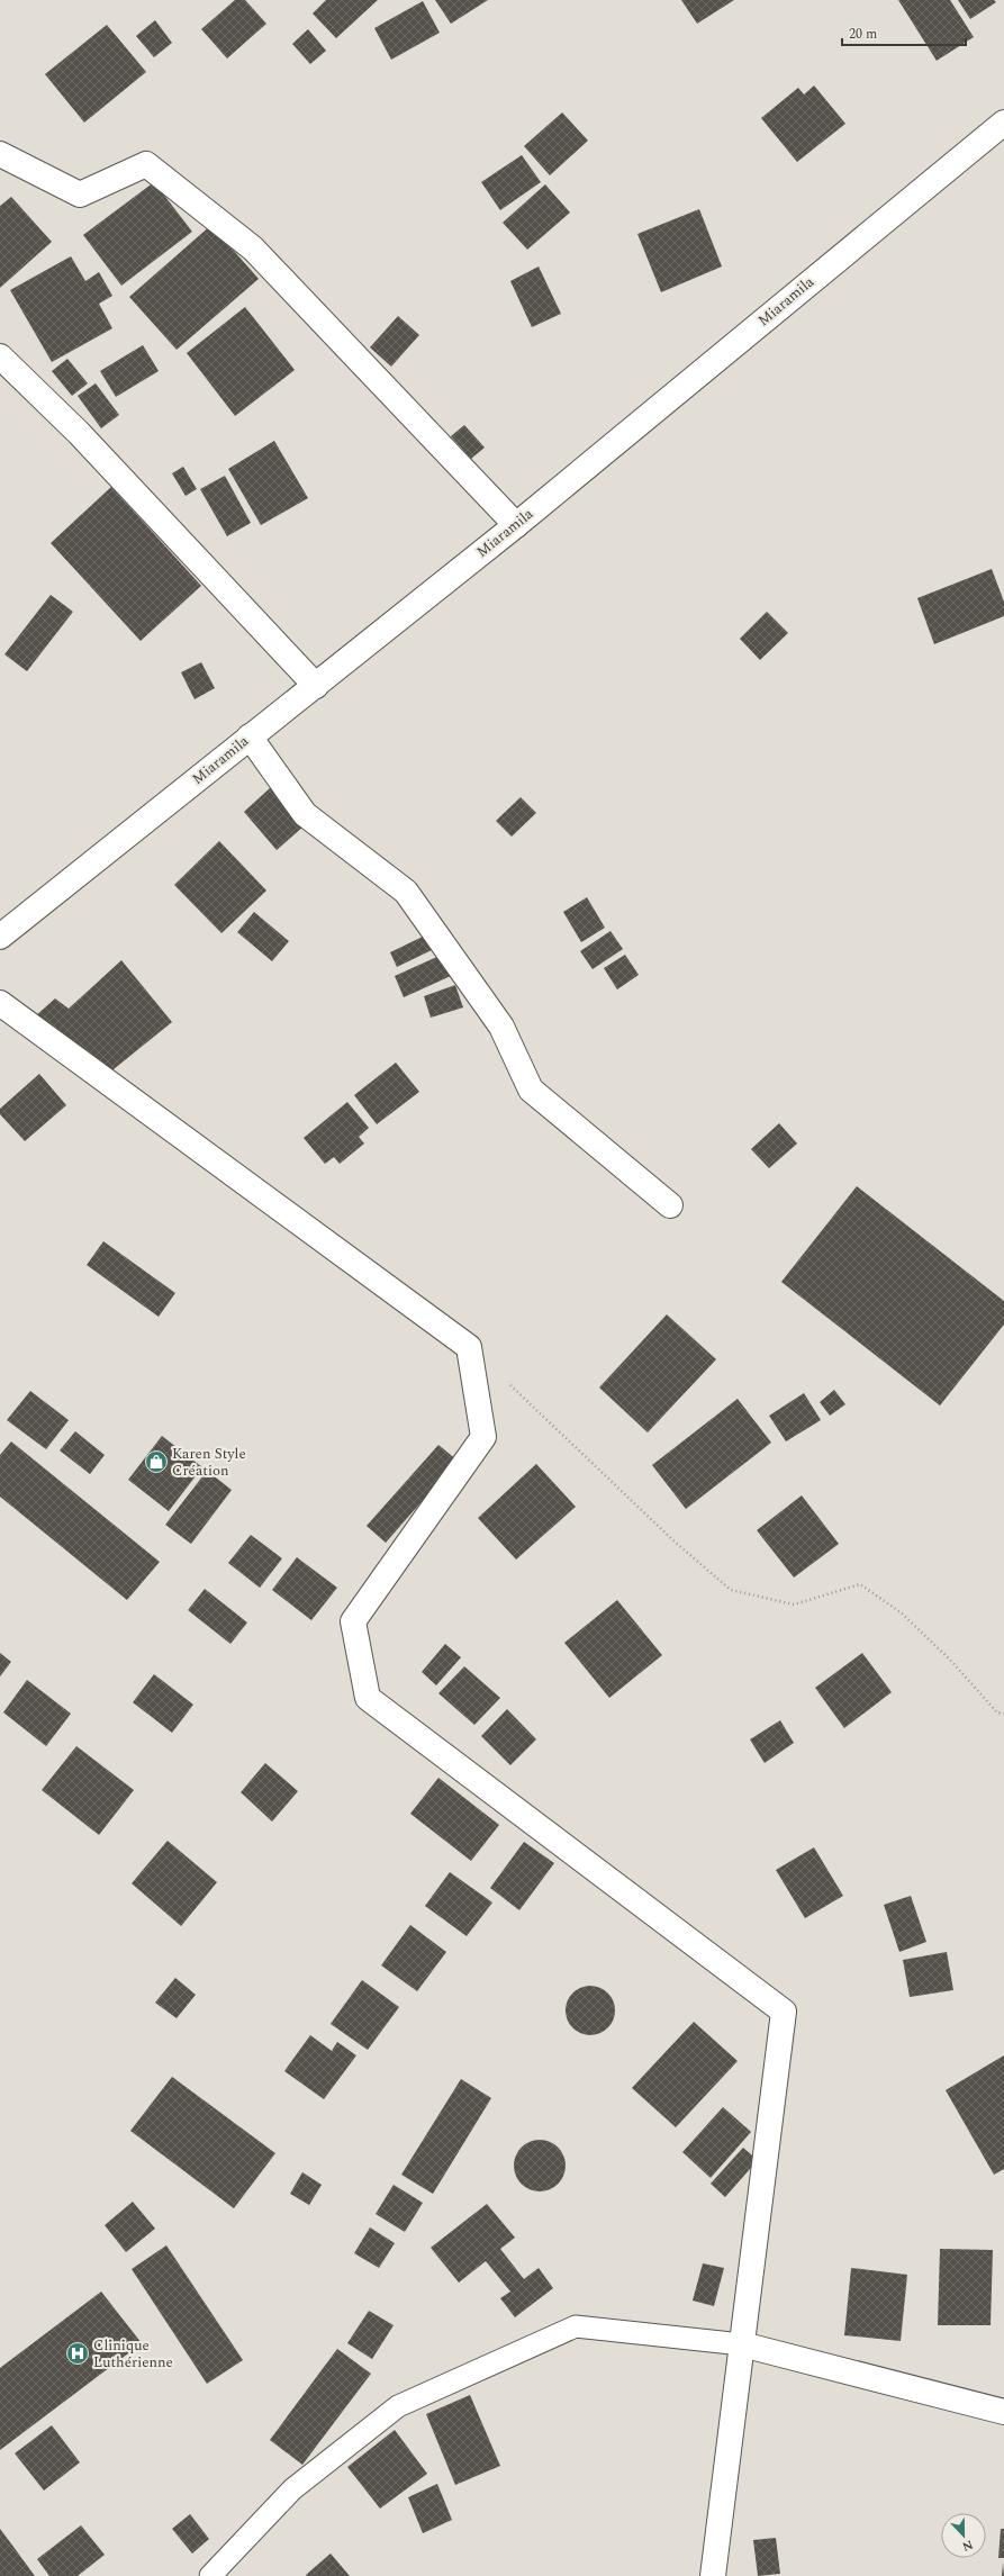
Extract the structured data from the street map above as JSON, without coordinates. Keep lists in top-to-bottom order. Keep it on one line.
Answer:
{"streets":{"street":["Miaramila"]},"places":{"shop":["Karen Style Création"],"hospital":["Clinique Luthérienne"]},"scale_bar":"20 m","north":"bottom"}
